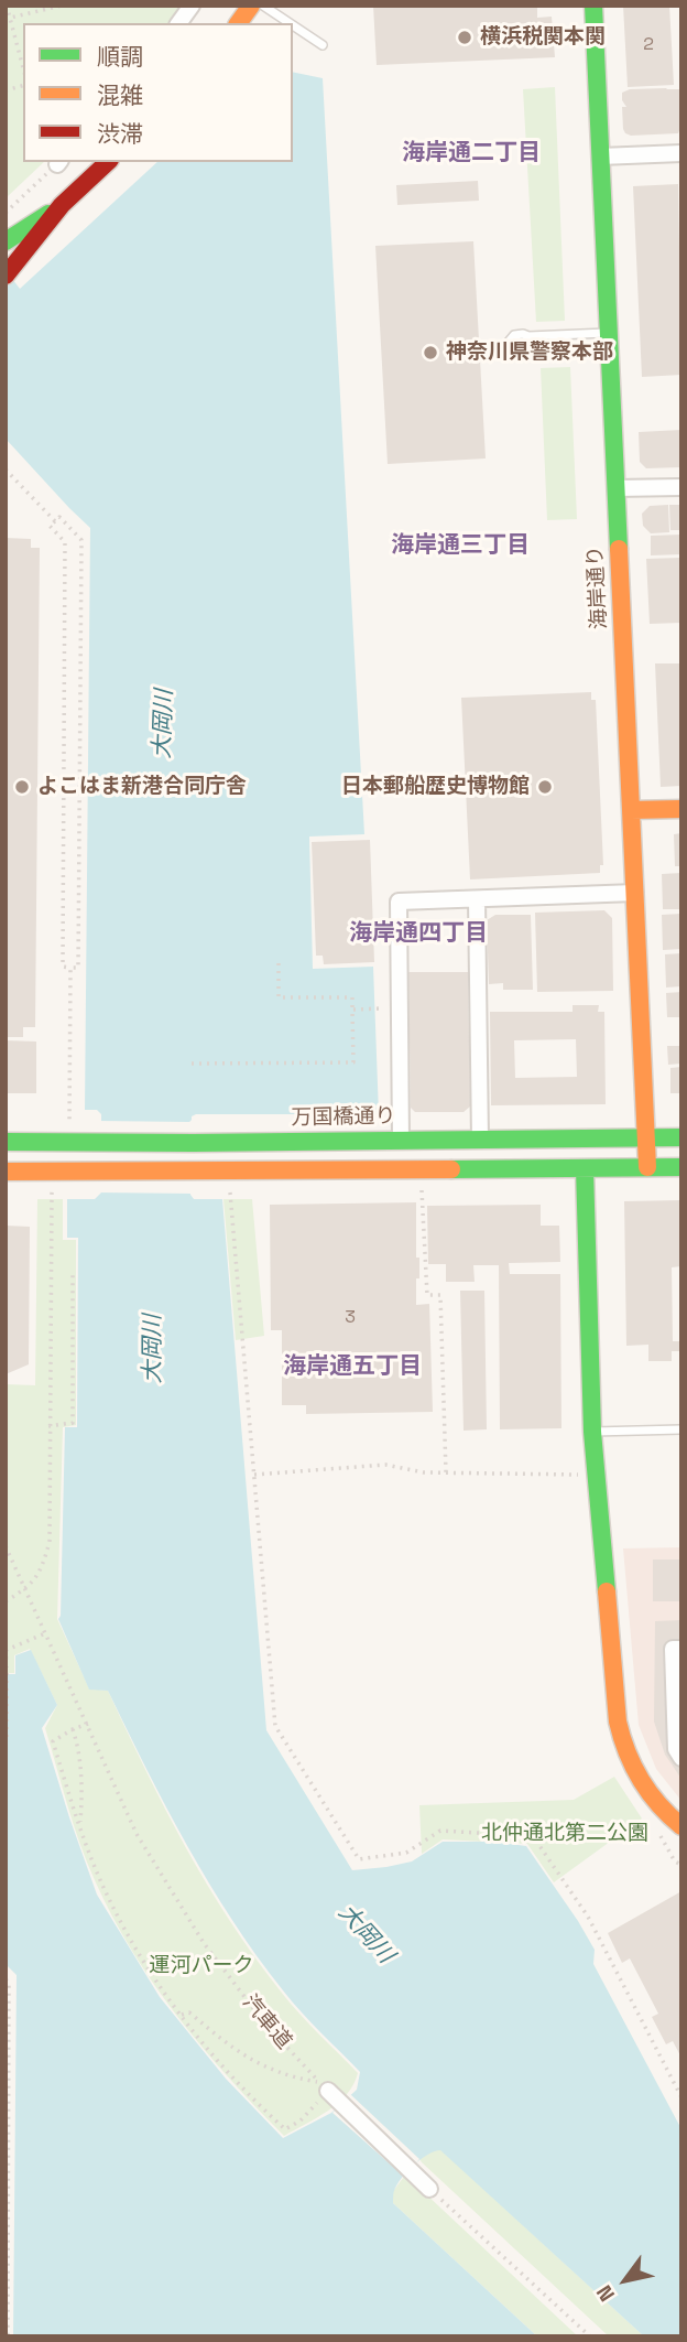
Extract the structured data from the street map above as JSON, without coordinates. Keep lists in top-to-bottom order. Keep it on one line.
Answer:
{"streets":{"street":["海岸通り","万国橋通り"],"path":["汽車道"]},"crossings":[["海岸通り","万国橋通り"]],"districts":["海岸通二丁目","海岸通三丁目","海岸通四丁目","海岸通五丁目"],"water":["大岡川"],"parks":["北仲通北第二公園","運河パーク"],"places":["横浜税関本関","神奈川県警察本部","よこはま新港合同庁舎","日本郵船歴史博物館"],"house_numbers":["2","3"],"legend":["順調","混雑","渋滞"],"north":"bottom left"}
